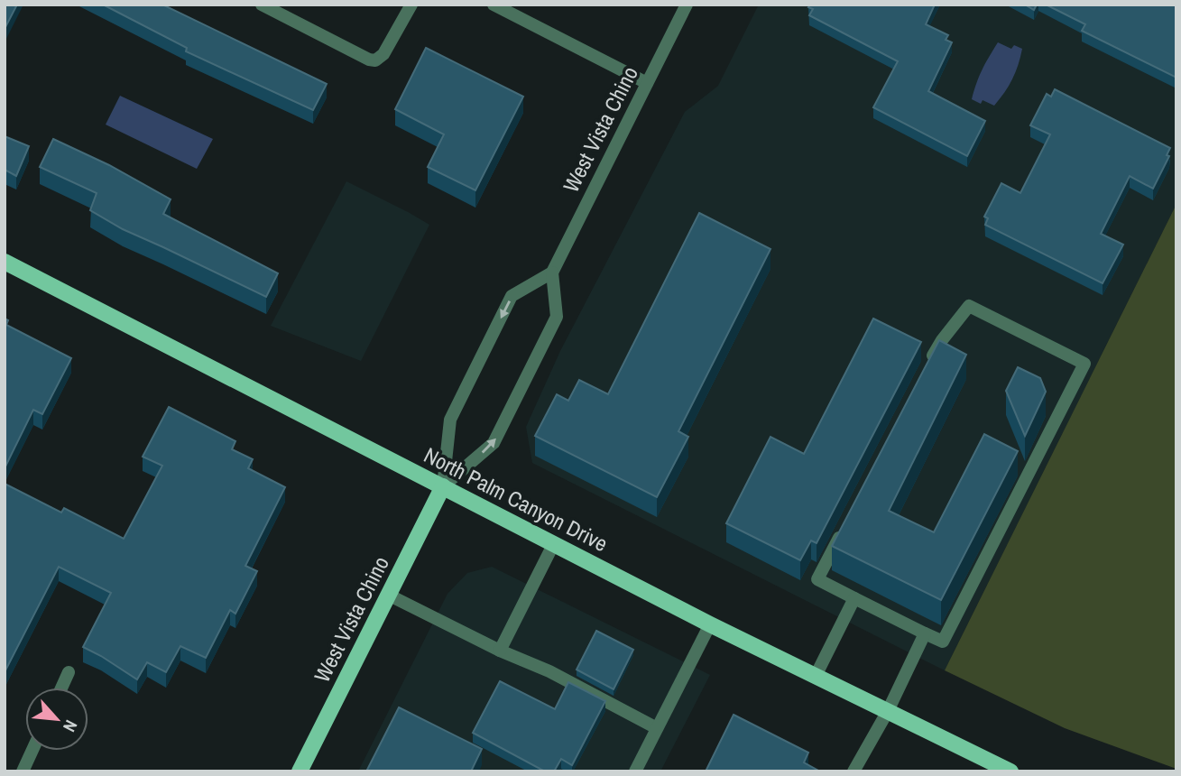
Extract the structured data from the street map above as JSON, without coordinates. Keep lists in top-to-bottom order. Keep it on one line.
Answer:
{"streets":{"main road":["West Vista Chino","North Palm Canyon Drive"]},"crossings":[["West Vista Chino","North Palm Canyon Drive"]],"north":"bottom right"}
